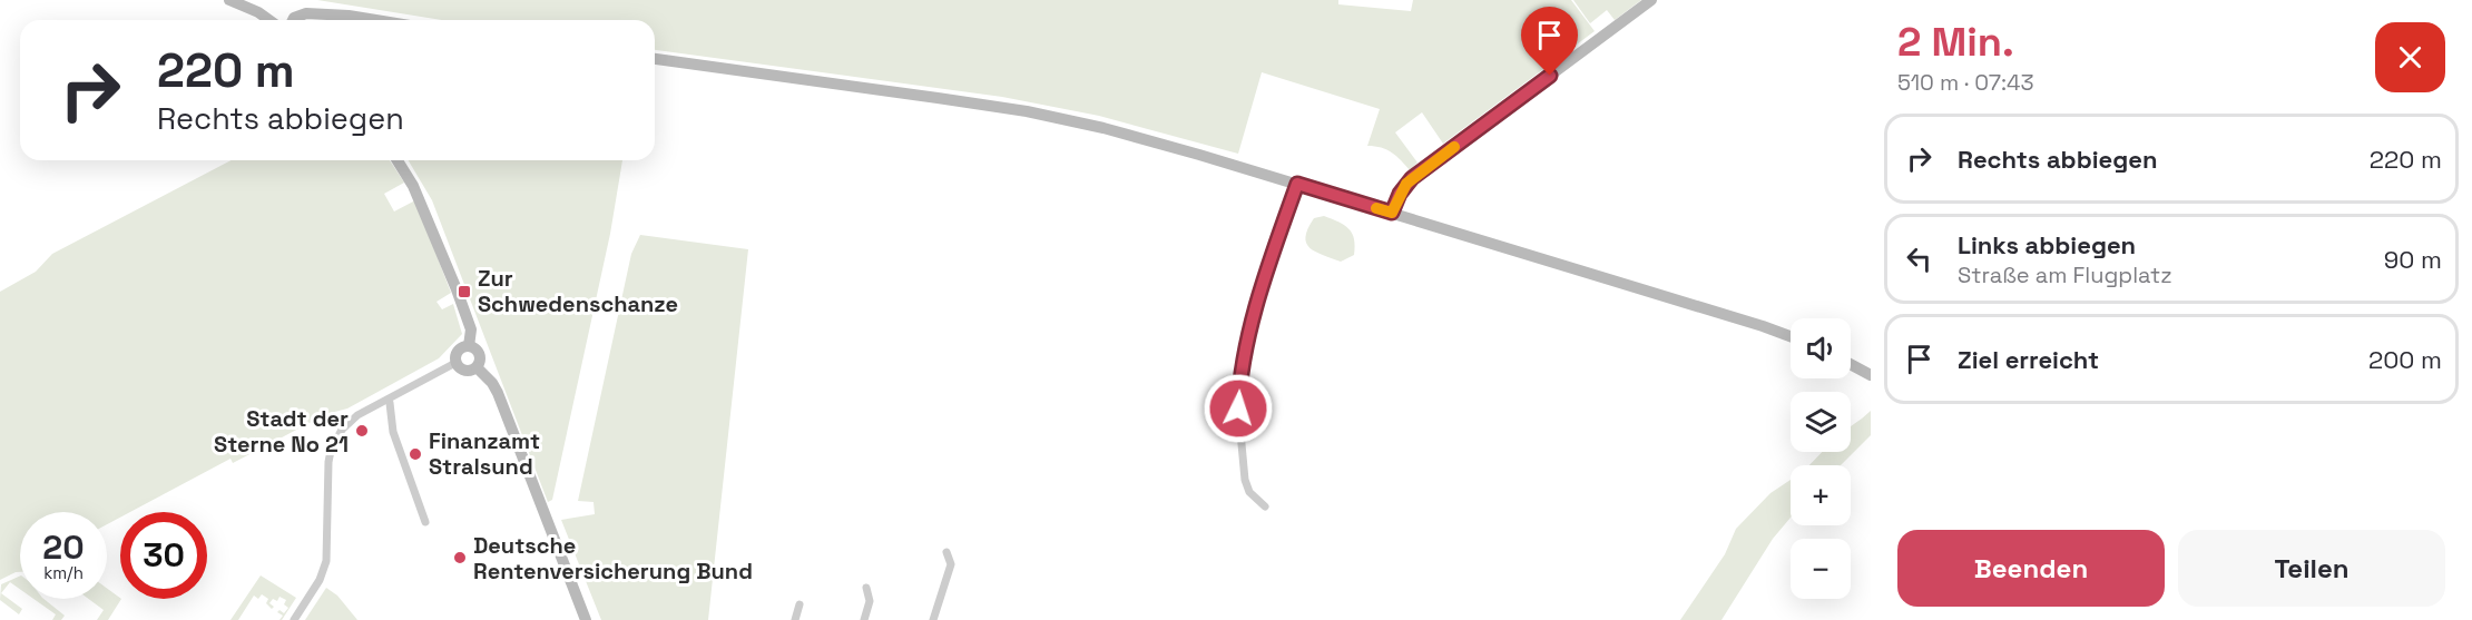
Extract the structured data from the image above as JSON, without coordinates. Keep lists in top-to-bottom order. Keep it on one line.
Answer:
{"places":{"transit":["Zur Schwedenschanze"],"other":["Stadt der Sterne No 21","Finanzamt Stralsund","Deutsche Rentenversicherung Bund"]},"page":{"heading":["2 Min.","510 m · 07:43"],"turn":["220 m","Rechts abbiegen"],"list":[{"name":"Rechts abbiegen","value":"220 m"},{"name":"Links abbiegen","note":"Straße am Flugplatz","value":"90 m"},{"name":"Ziel erreicht","value":"200 m"}],"map_buttons":["+","−"],"speed":"20 km/h","limit":"30","buttons":["Beenden","Teilen"]}}
